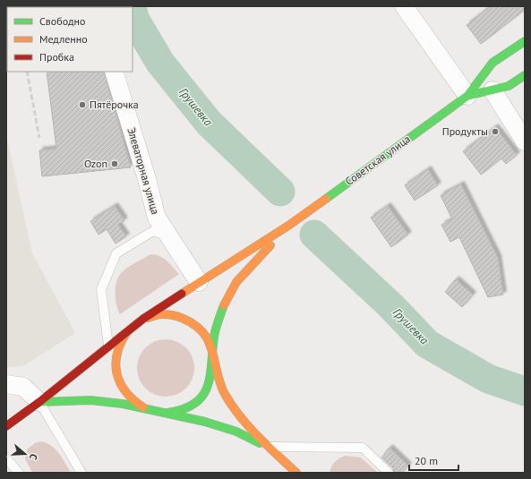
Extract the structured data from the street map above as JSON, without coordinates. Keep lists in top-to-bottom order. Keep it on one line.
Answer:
{"streets":{"main road":["Советская улица"],"street":["Элеваторная улица"]},"crossings":[["Советская улица","Элеваторная улица"]],"water":["Грушевка"],"places":["Пятёрочка","Продукты","Ozon"],"legend":["Свободно","Медленно","Пробка"],"scale_bar":"20 m","north":"right"}
